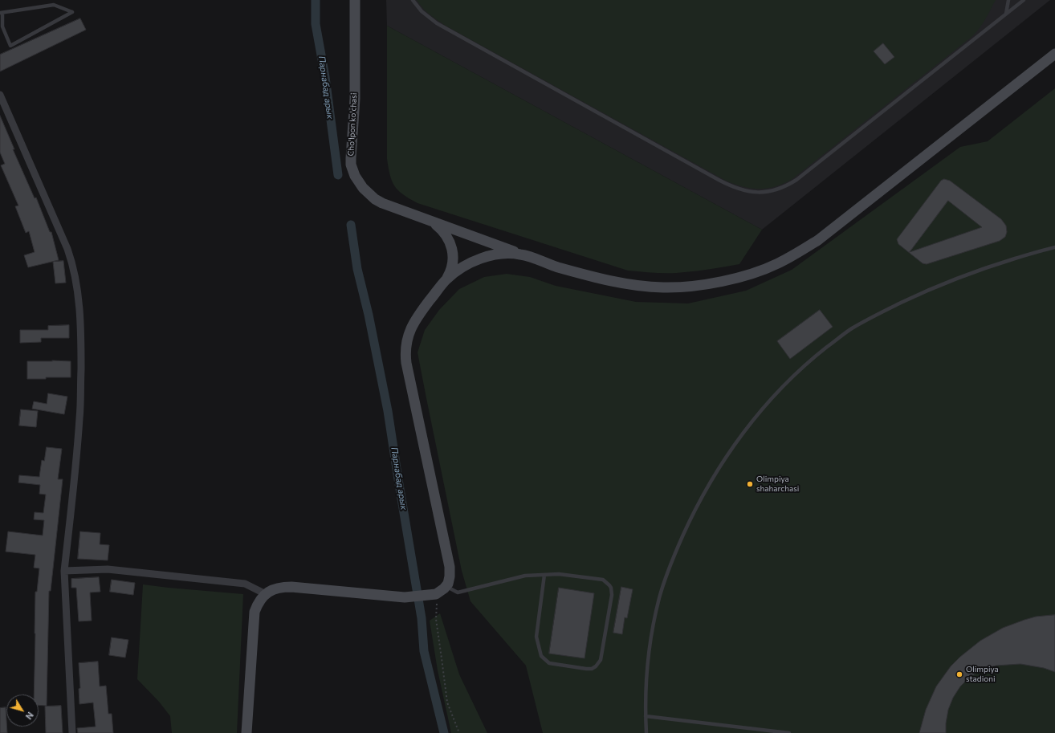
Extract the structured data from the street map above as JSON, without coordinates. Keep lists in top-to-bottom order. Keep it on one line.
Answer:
{"streets":{"main road":["Cho'lpon ko'chasi"]},"water":["Парнабад арык"],"places":["Olimpiya shaharchasi","Olimpiya stadioni"],"north":"bottom right"}
